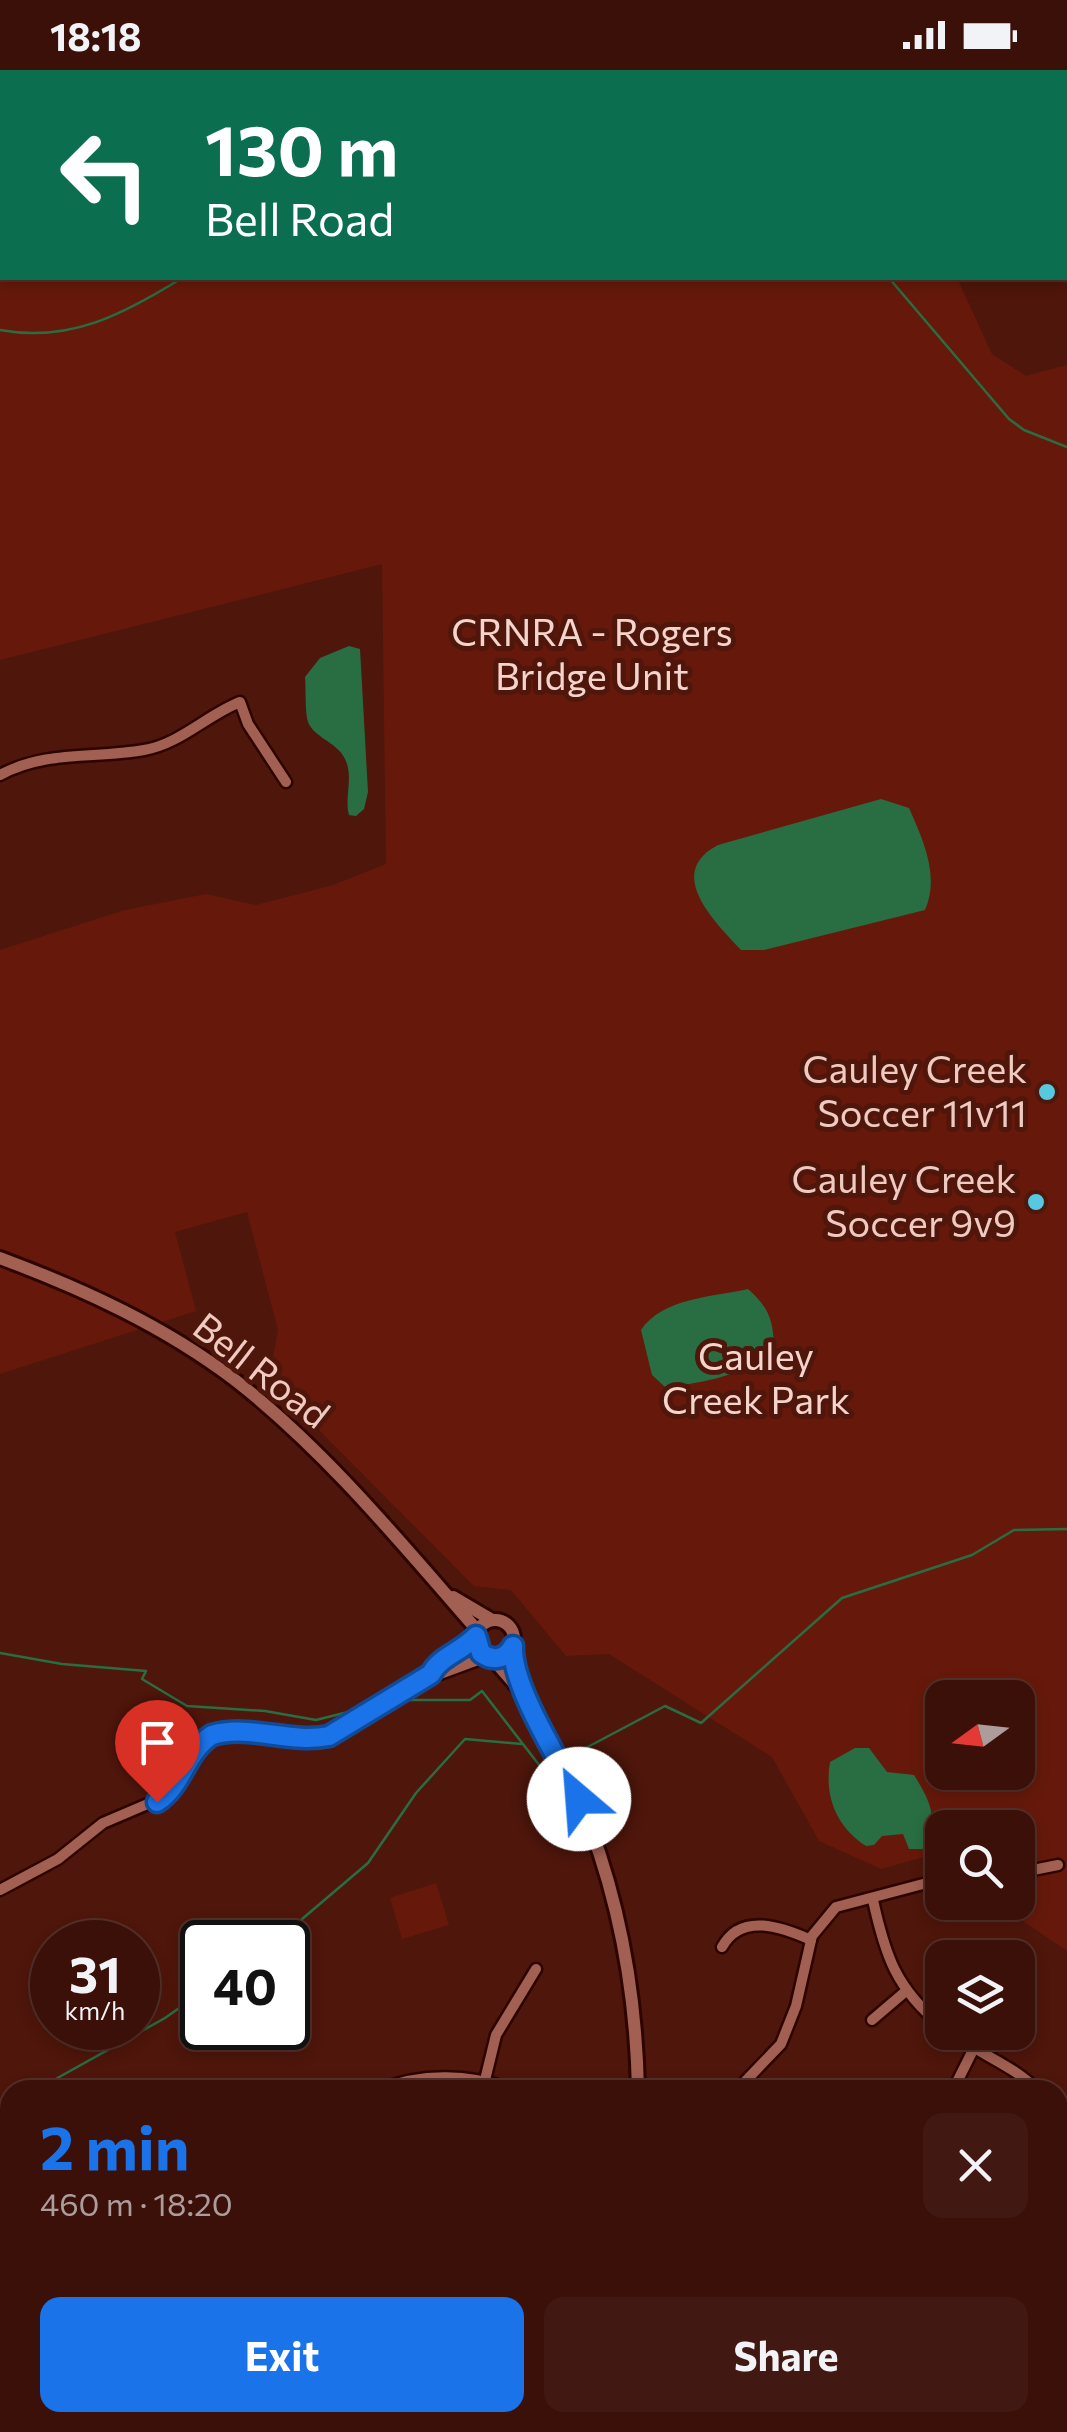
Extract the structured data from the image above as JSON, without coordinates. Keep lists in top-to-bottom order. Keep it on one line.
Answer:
{"streets":{"street":["Bell Road"]},"parks":["CRNRA - Rogers Bridge Unit","Cauley Creek Park"],"places":["Cauley Creek Soccer 11v11","Cauley Creek Soccer 9v9"],"north":"left","page":{"status":"18:18","turn":["130 m","Bell Road"],"speed":"31 km/h","limit":"40","heading":["2 min","460 m · 18:20"],"buttons":["Exit","Share"]}}
